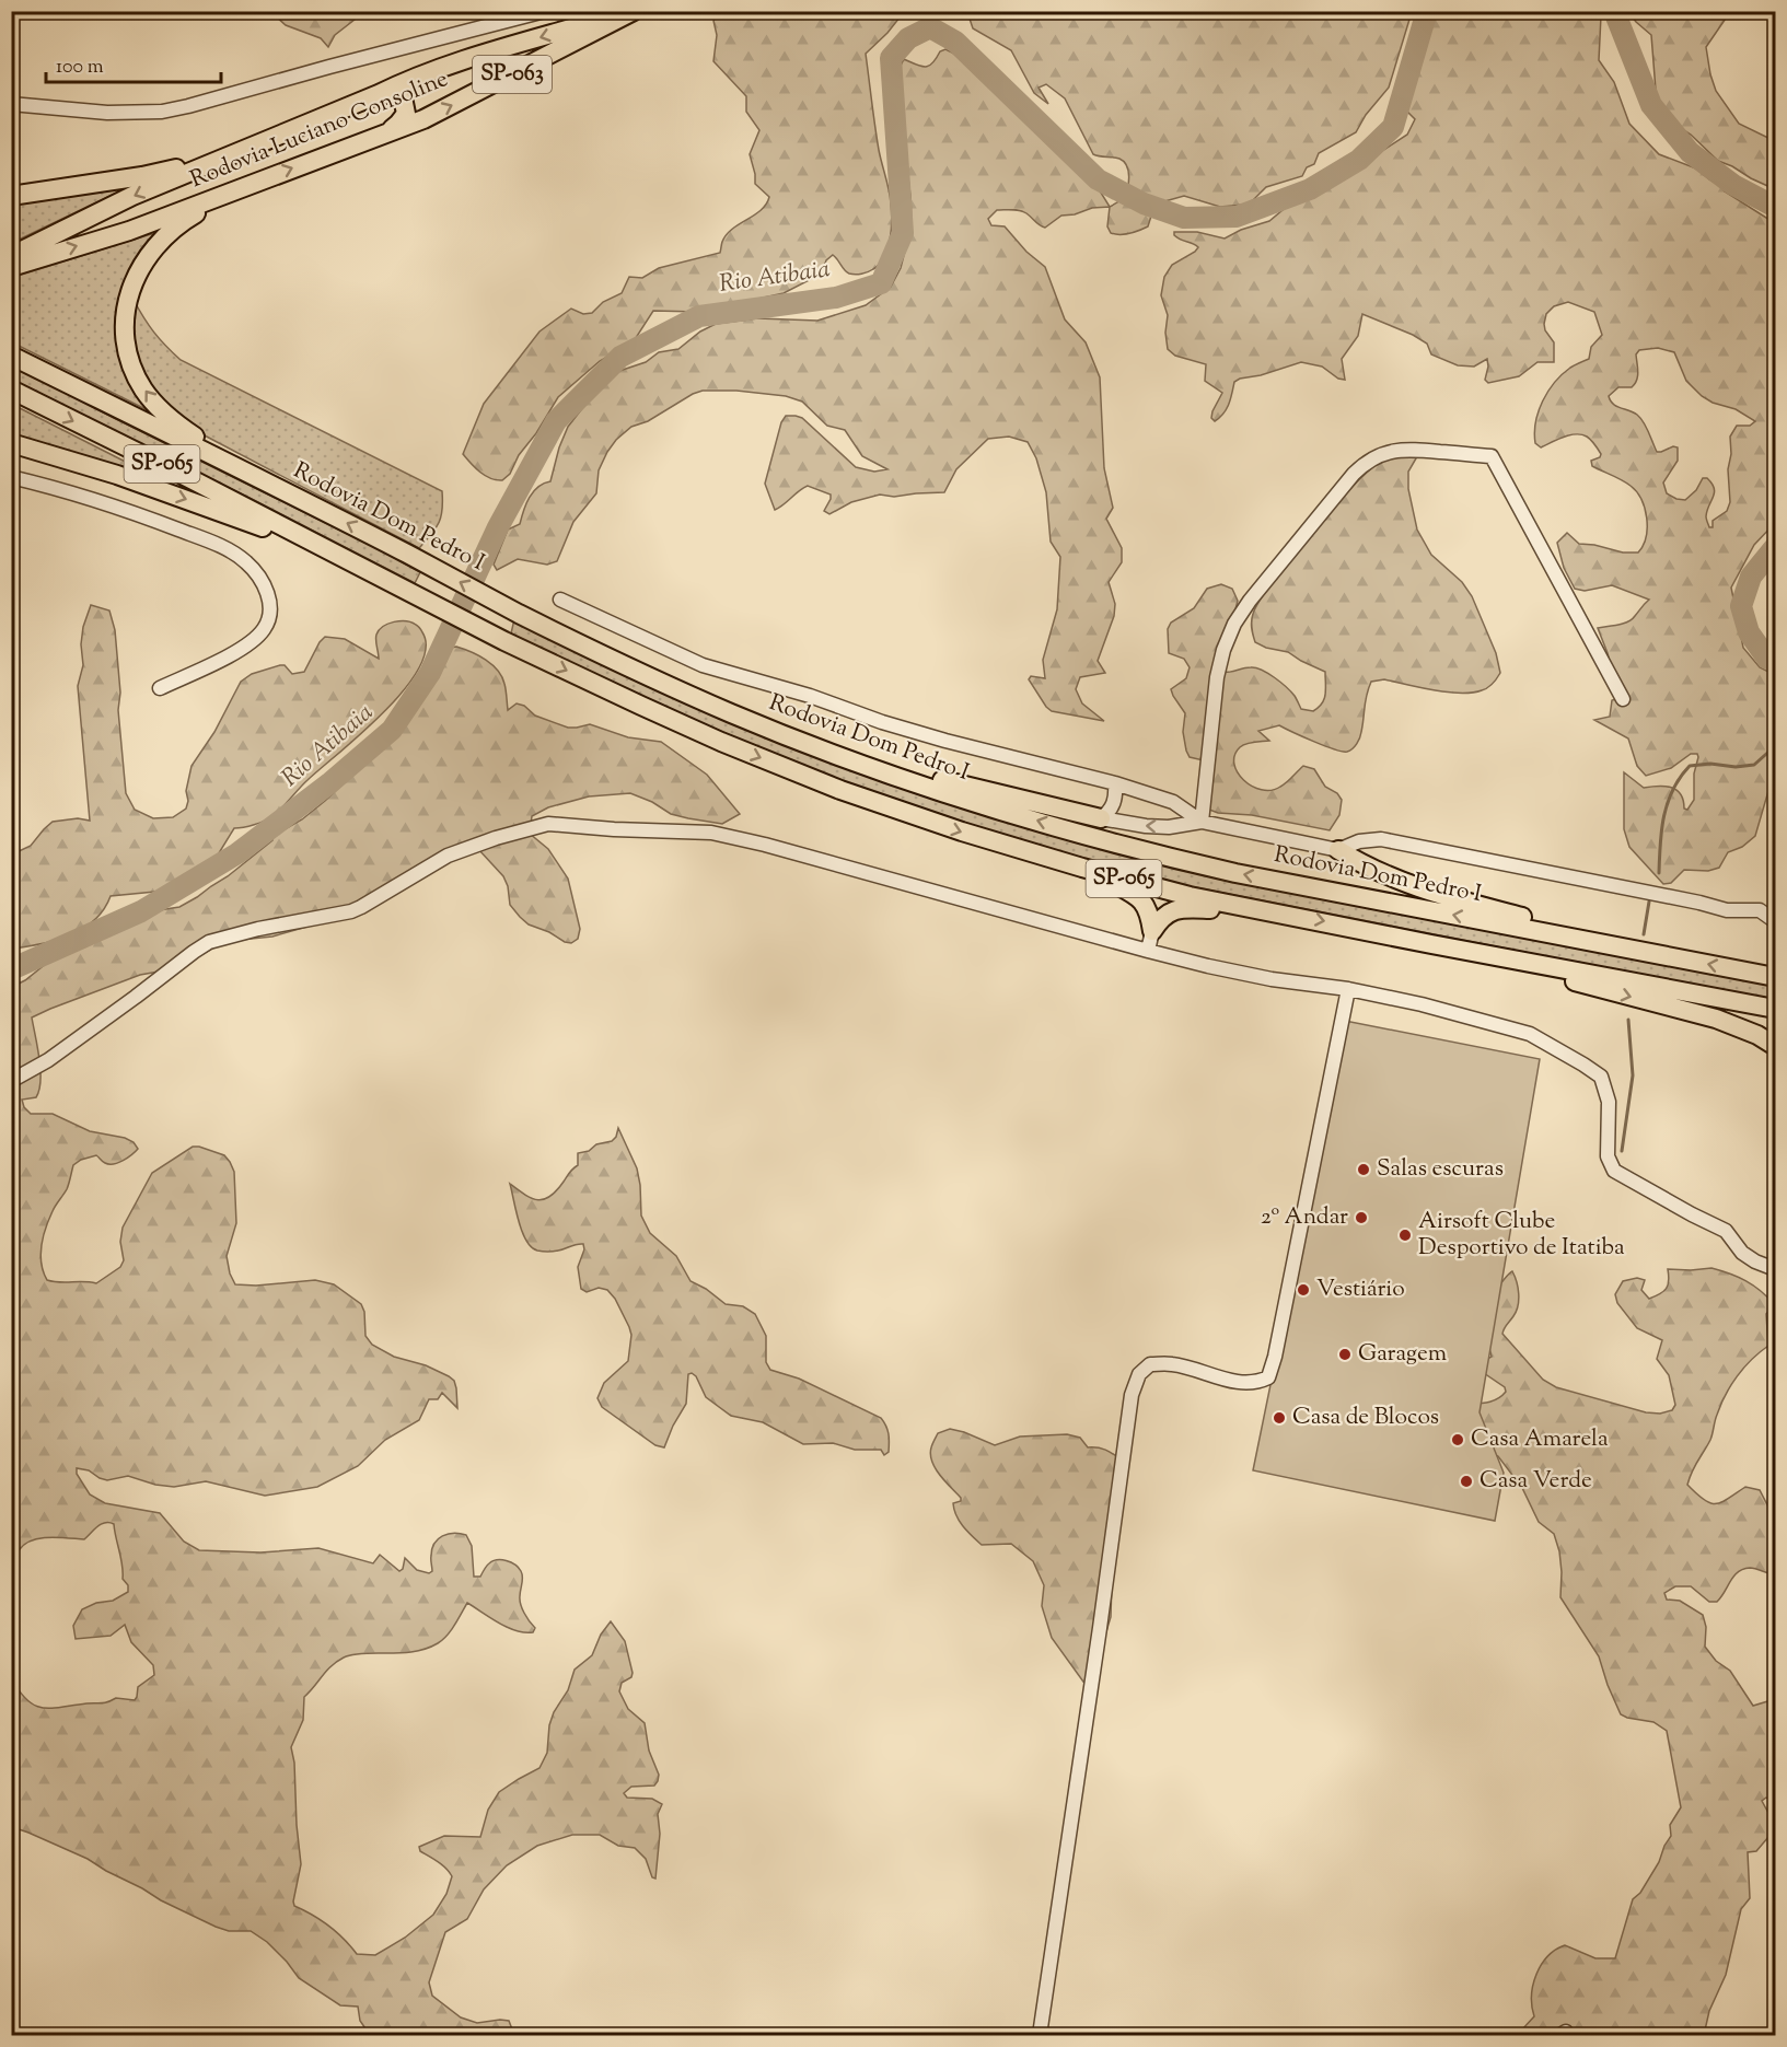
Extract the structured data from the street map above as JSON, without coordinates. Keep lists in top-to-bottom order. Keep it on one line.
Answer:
{"streets":{"highway":["SP-063","Rodovia Luciano Consoline","SP-065","Rodovia Dom Pedro I"]},"water":["Rio Atibaia"],"places":["Salas escuras","2º Andar","Airsoft Clube Desportivo de Itatiba","Vestiário","Garagem","Casa de Blocos","Casa Amarela","Casa Verde"],"scale_bar":"100 m"}
